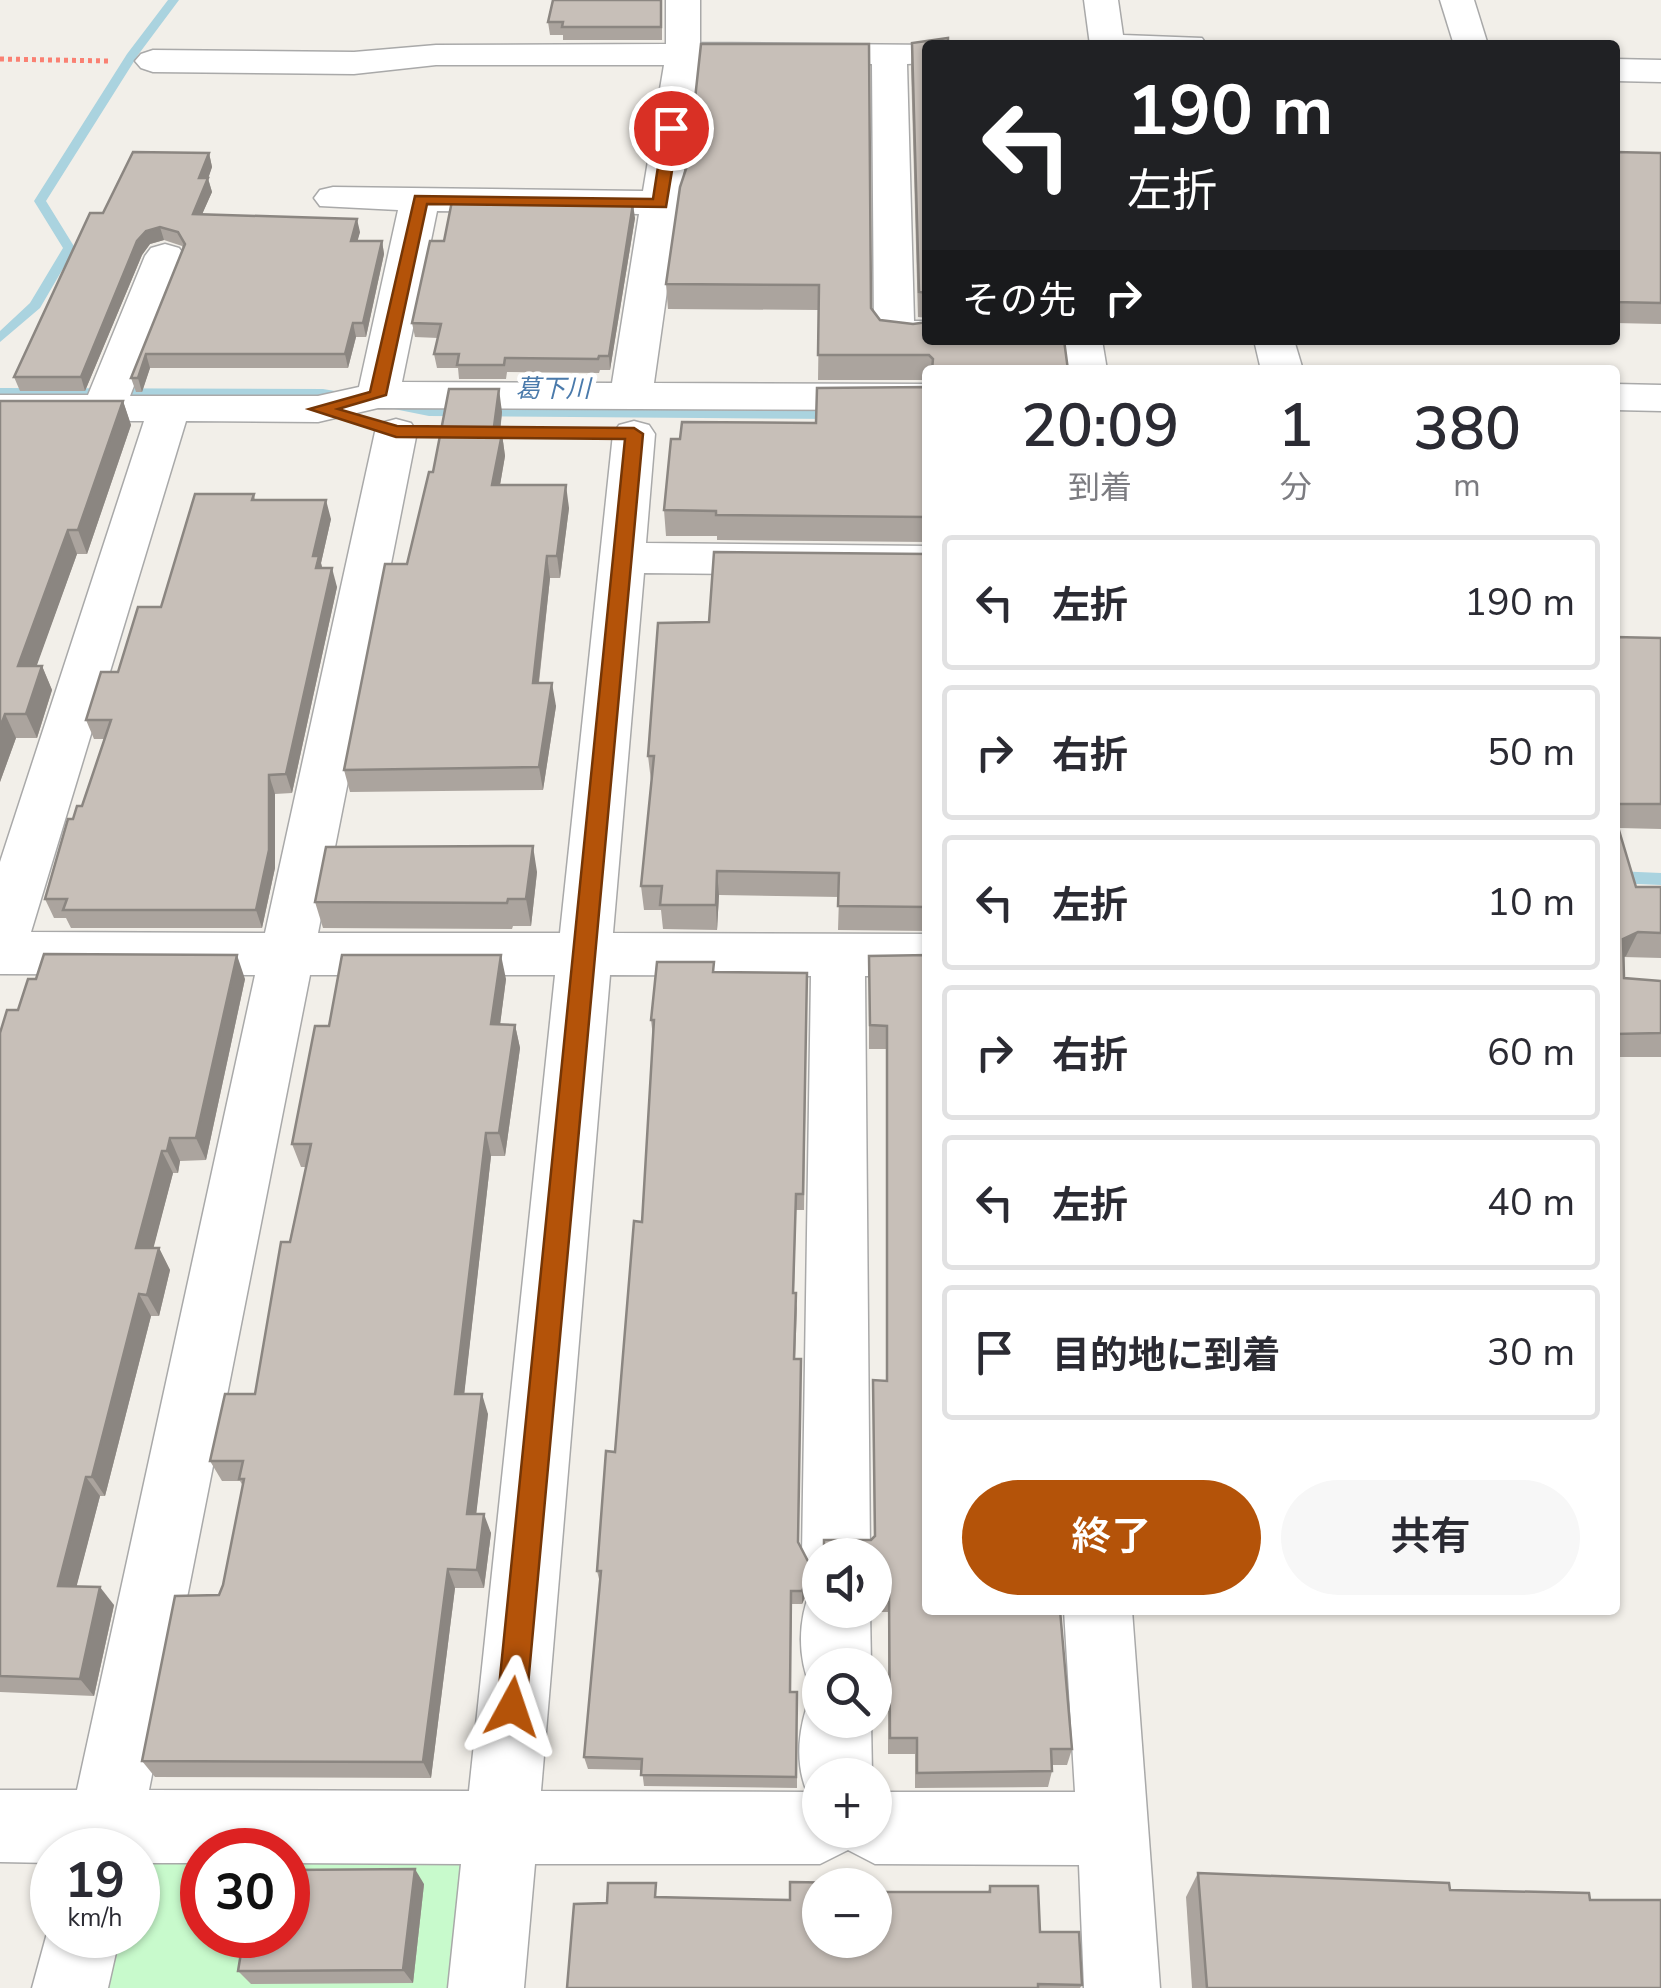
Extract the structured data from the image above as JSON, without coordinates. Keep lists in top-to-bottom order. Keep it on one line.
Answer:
{"water":["葛下川"],"page":{"turn":["190 m","左折"],"then":"その先","eta":["20:09","到着","1","分","380","m"],"list":[{"name":"左折","value":"190 m"},{"name":"右折","value":"50 m"},{"name":"左折","value":"10 m"},{"name":"右折","value":"60 m"},{"name":"左折","value":"40 m"},{"name":"目的地に到着","value":"30 m"}],"buttons":["終了","共有"],"map_buttons":["+","−"],"speed":"19 km/h","limit":"30"}}
